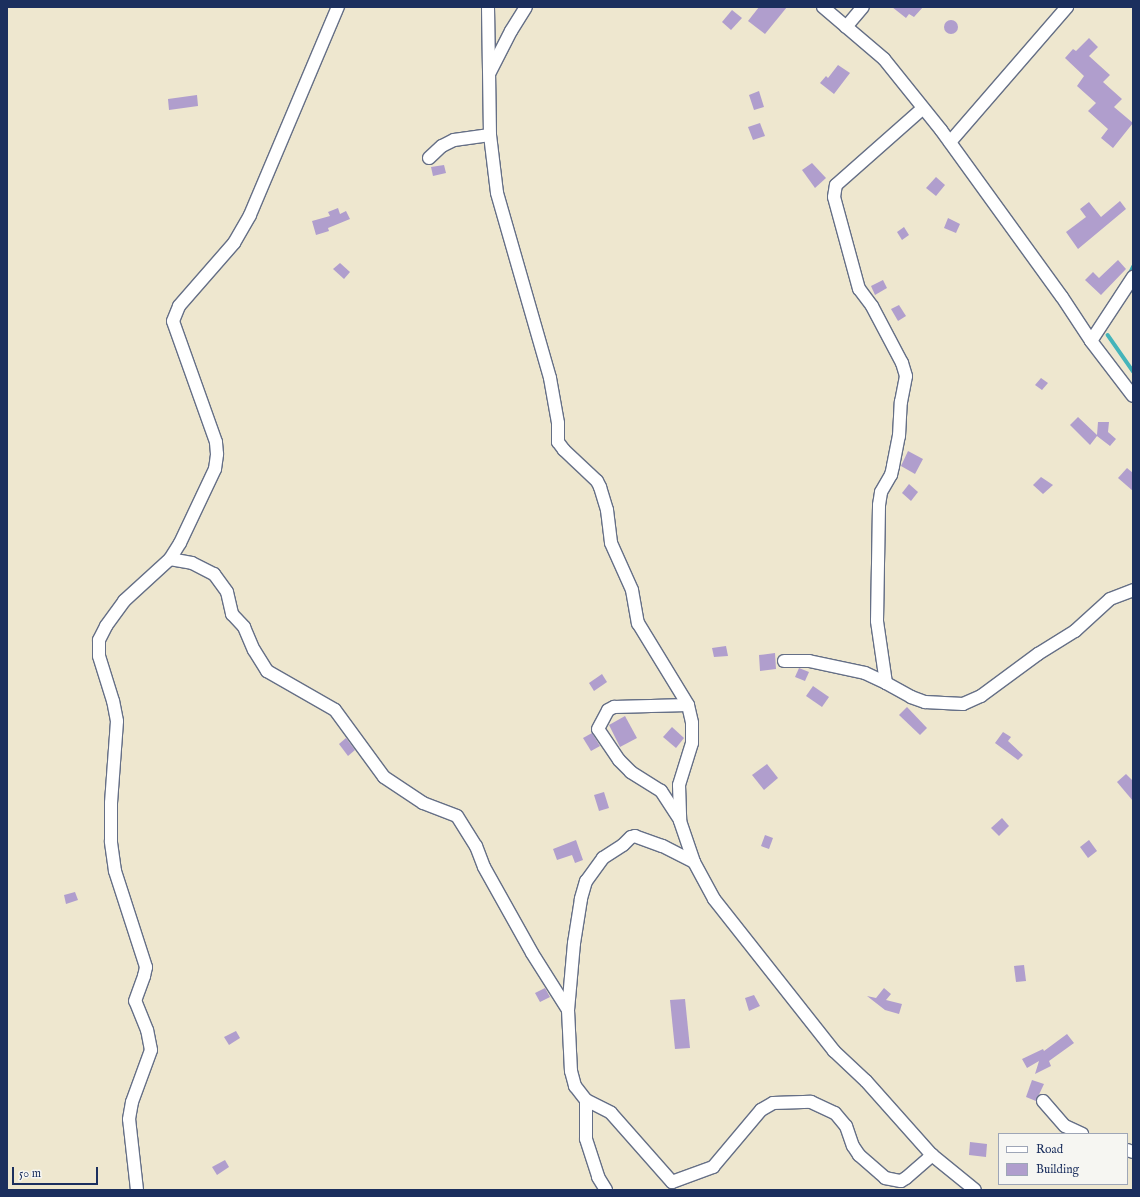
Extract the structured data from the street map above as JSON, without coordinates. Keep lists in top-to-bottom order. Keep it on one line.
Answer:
{"legend":["Road","Building"],"scale_bar":"50 m"}
